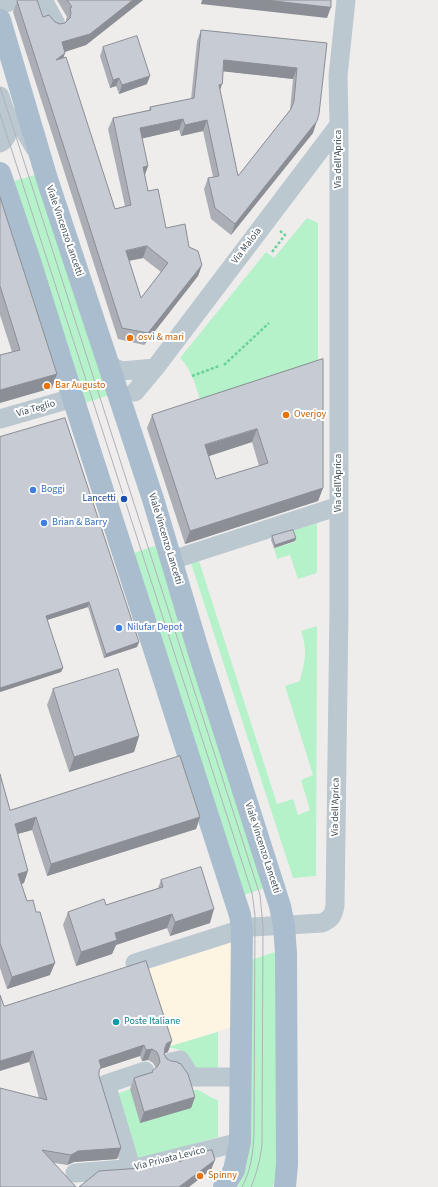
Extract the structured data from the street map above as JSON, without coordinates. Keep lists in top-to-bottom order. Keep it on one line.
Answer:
{"streets":{"main road":["Viale Vincenzo Lancetti"],"street":["Via dell'Aprica","Via Maloia","Via Teglio","Via Privata Levico"]},"crossings":[["Via dell'Aprica","Viale Vincenzo Lancetti"],["Via dell'Aprica","Via Maloia"]],"places":["osvi & mari","Bar Augusto","Overjoy","Boggi","Lancetti","Brian & Barry","Nilufar Depot","Poste Italiane","Spinny"]}
